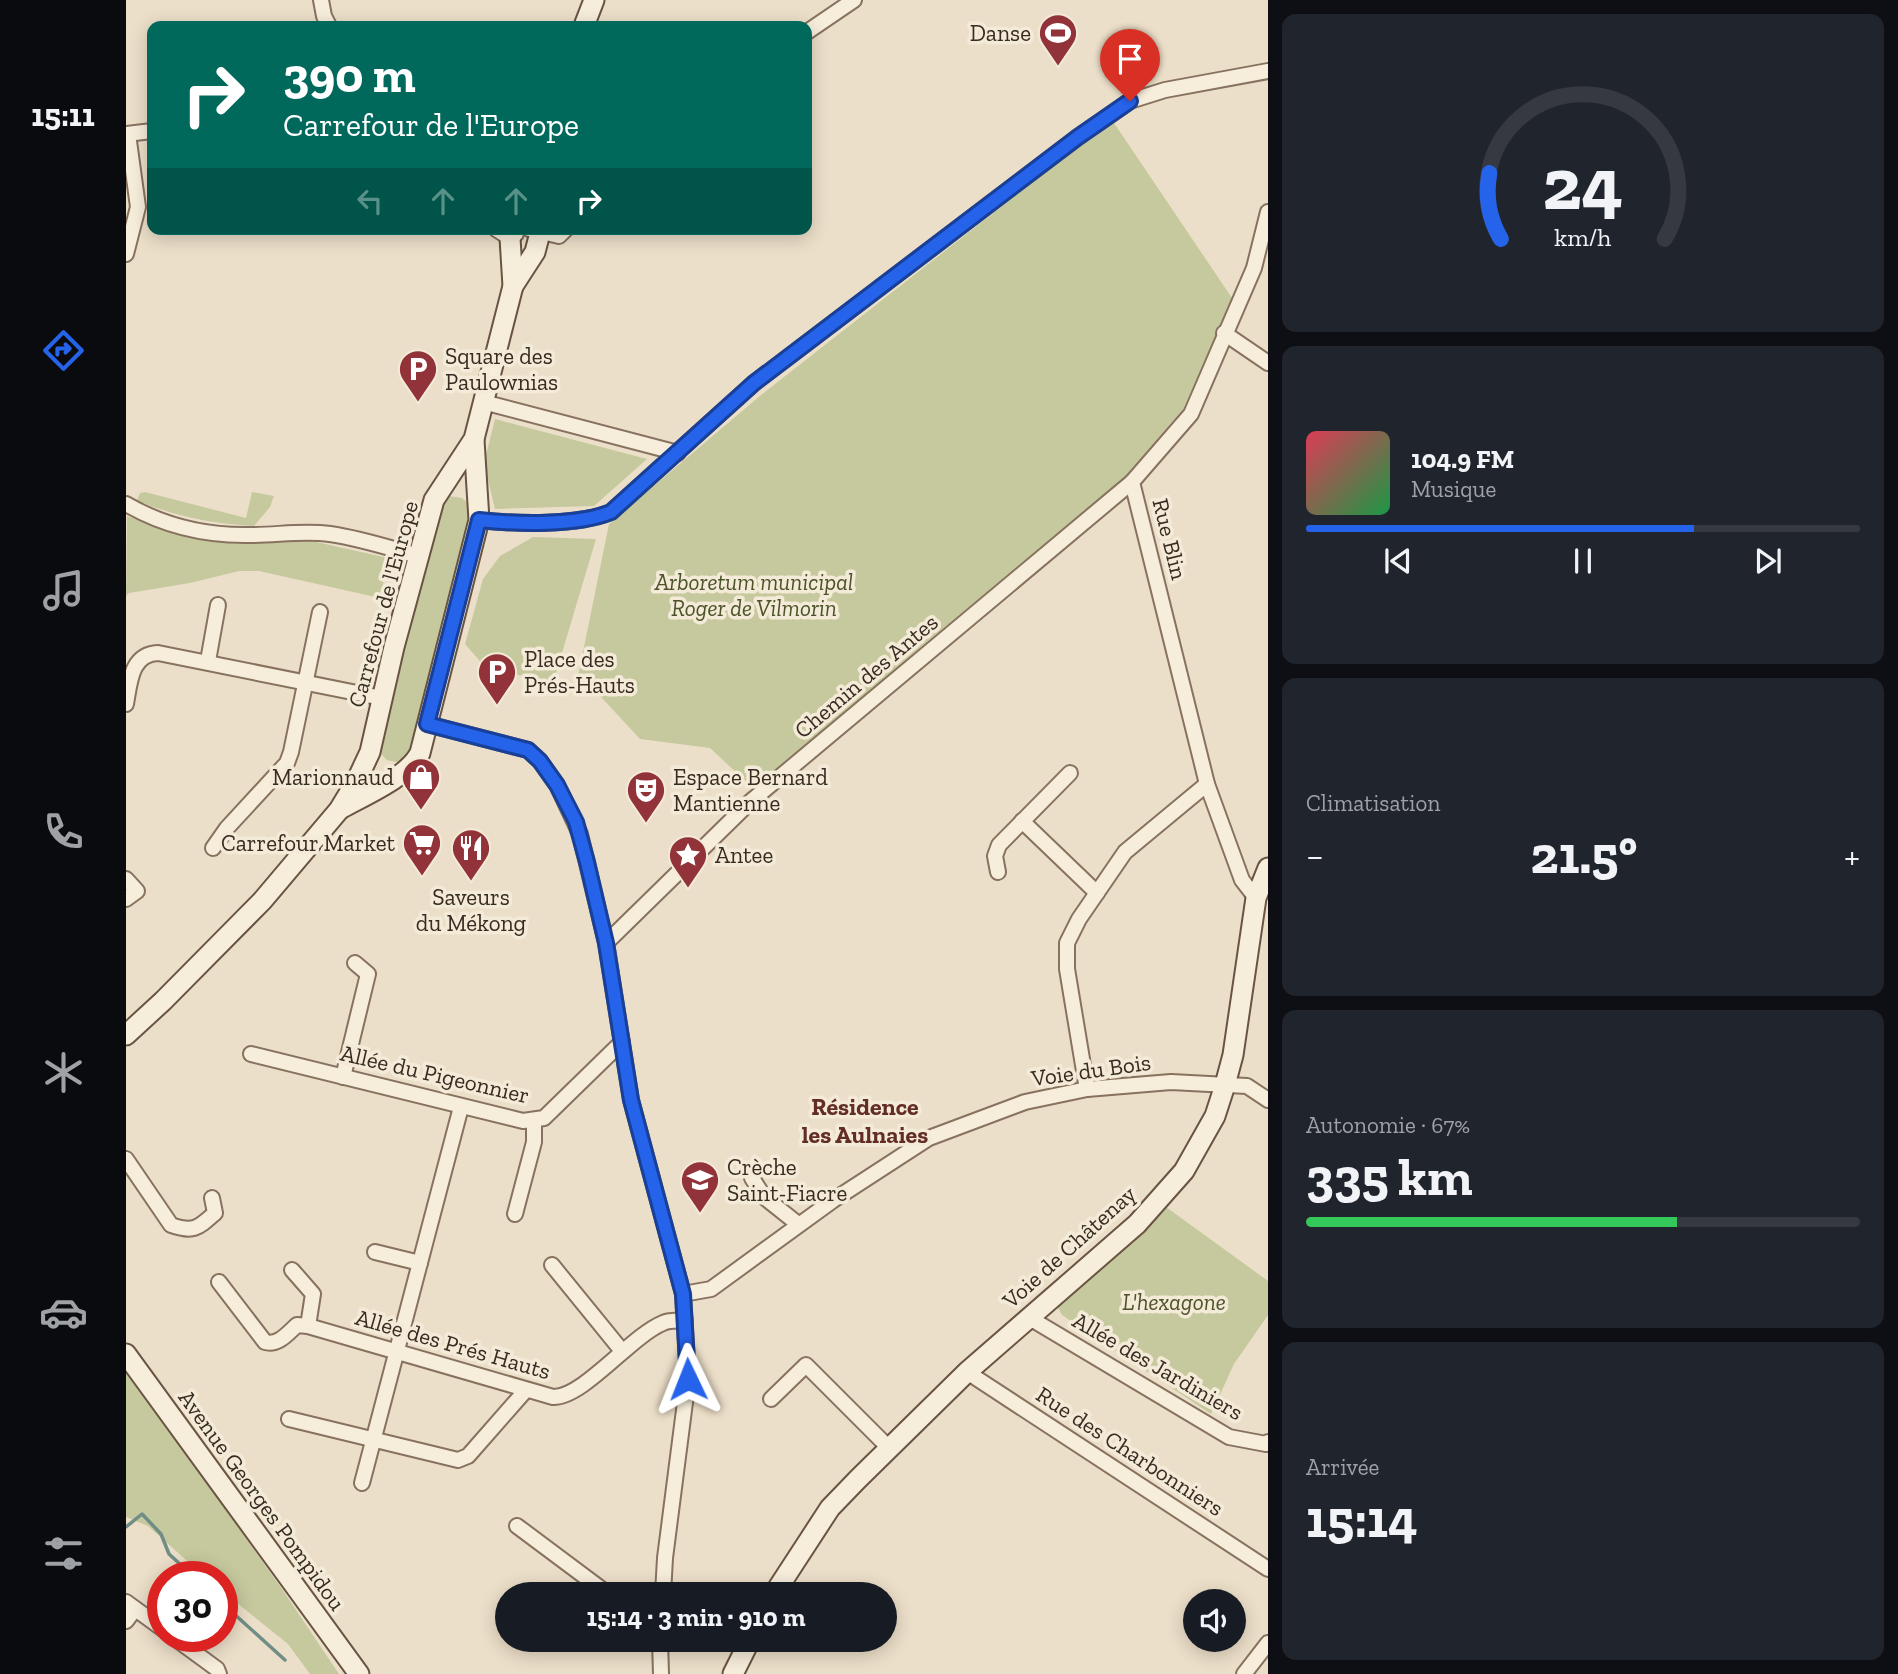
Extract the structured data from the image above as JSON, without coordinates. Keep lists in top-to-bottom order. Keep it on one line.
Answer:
{"streets":{"street":["Rue Blin","Carrefour de l'Europe","Chemin des Antes","Voie du Bois","Allée du Pigeonnier","Voie de Châtenay","Allée des Prés Hauts","Allée des Jardiniers","Rue des Charbonniers","Avenue Georges Pompidou"]},"crossings":[["Rue Blin","Chemin des Antes"],["Rue Blin","Voie de Châtenay"],["Voie du Bois","Voie de Châtenay"],["Voie de Châtenay","Allée des Jardiniers"],["Voie de Châtenay","Rue des Charbonniers"]],"districts":["Résidence les Aulnaies"],"parks":["Arboretum municipal Roger de Vilmorin","L'hexagone"],"places":{"sports":["Danse"],"parking":["Square des Paulownias","Place des Prés-Hauts"],"shop":["Marionnaud"],"theatre":["Espace Bernard Mantienne"],"supermarket":["Carrefour Market"],"restaurant":["Saveurs du Mékong"],"place":["Antee"],"school or university":["Crèche Saint-Fiacre"]},"page":{"tabs":"15:11","turn":["390 m","Carrefour de l'Europe"],"song":["104.9 FM","Musique"],"tile":["Climatisation",["Autonomie · 67%","335 km"],["Arrivée","15:14"]],"heat":["−","21.5°","+"],"limit":"30","trip":"15:14 · 3 min · 910 m","gauge":["24","km/h"]}}
